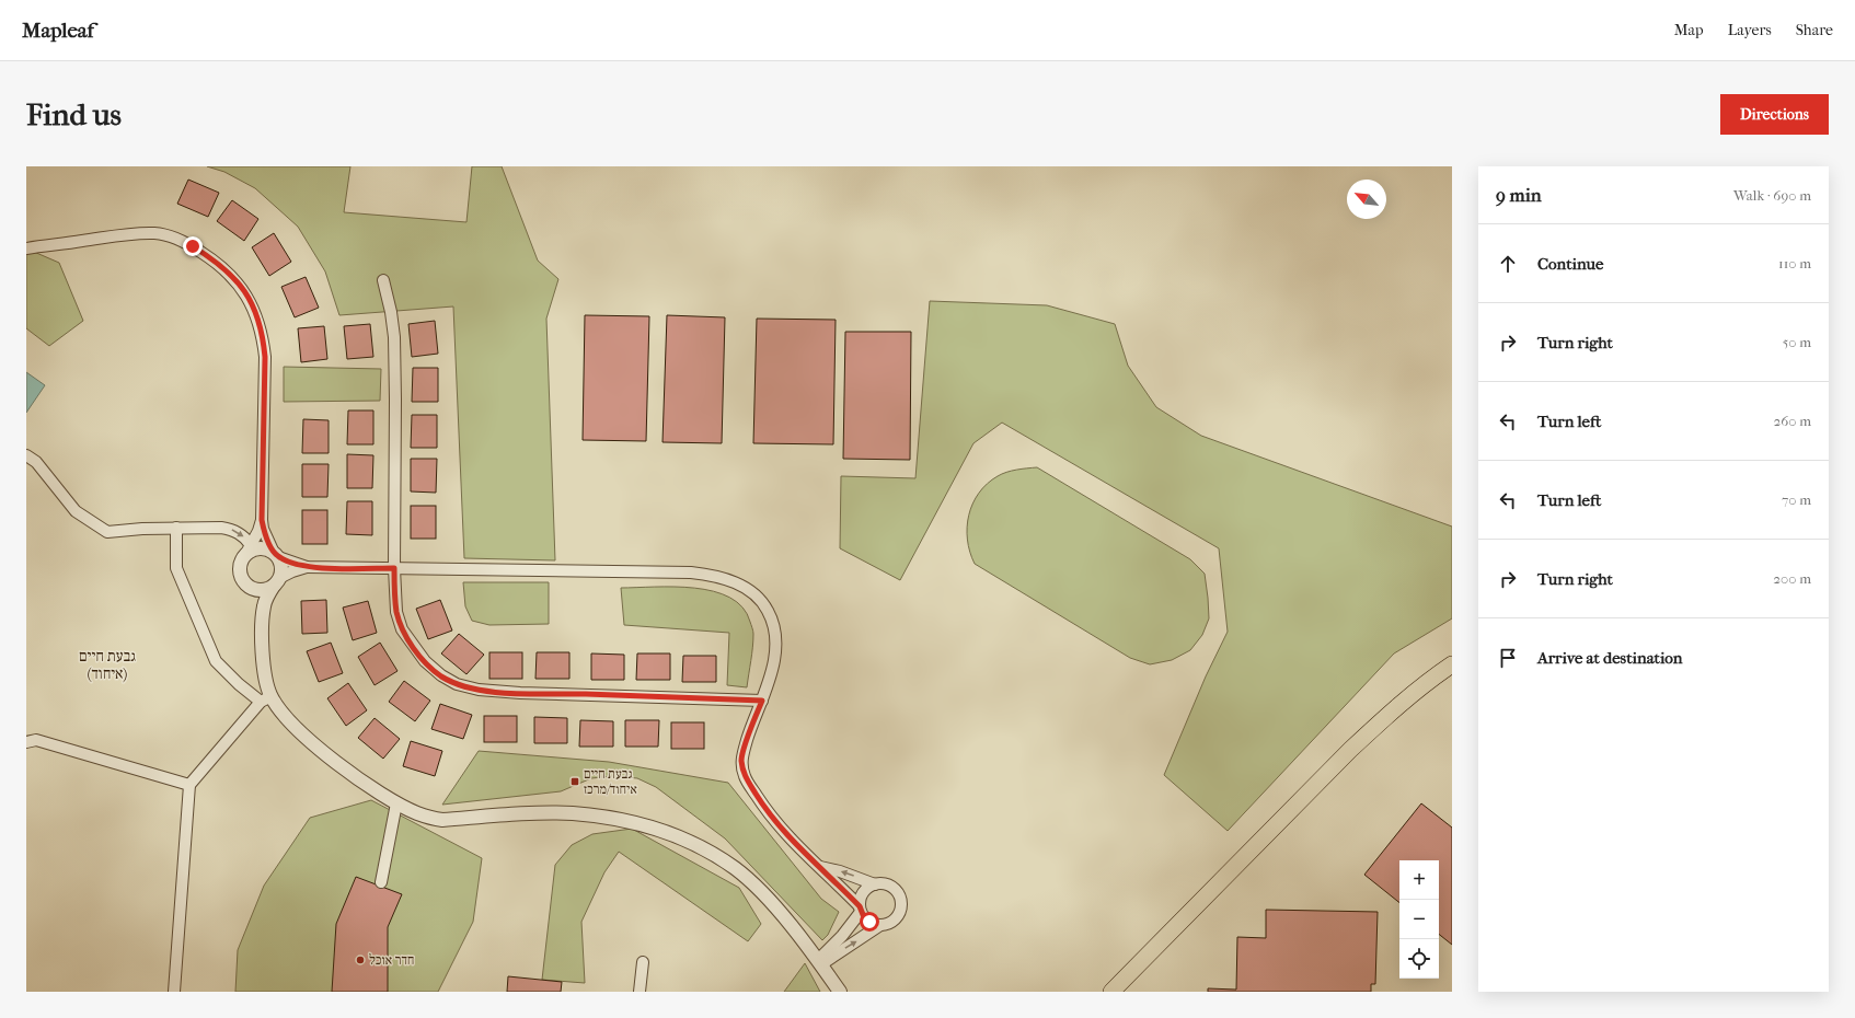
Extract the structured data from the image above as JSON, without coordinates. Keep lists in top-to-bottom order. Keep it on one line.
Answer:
{"districts":["גבעת חיים (איחוד)"],"places":{"transit":["גבעת חיים איחוד/מרכז"],"other":["חדר אוכל"]},"north":"top left","page":{"header":"Mapleaf","nav":["Map","Layers","Share"],"buttons":"Directions","title":"Find us","heading":["9 min","Walk · 690 m"],"list":[["Continue","110 m"],["Turn right","50 m"],["Turn left","260 m"],["Turn left","70 m"],["Turn right","200 m"],"Arrive at destination"],"map_buttons":["+","−"]}}
